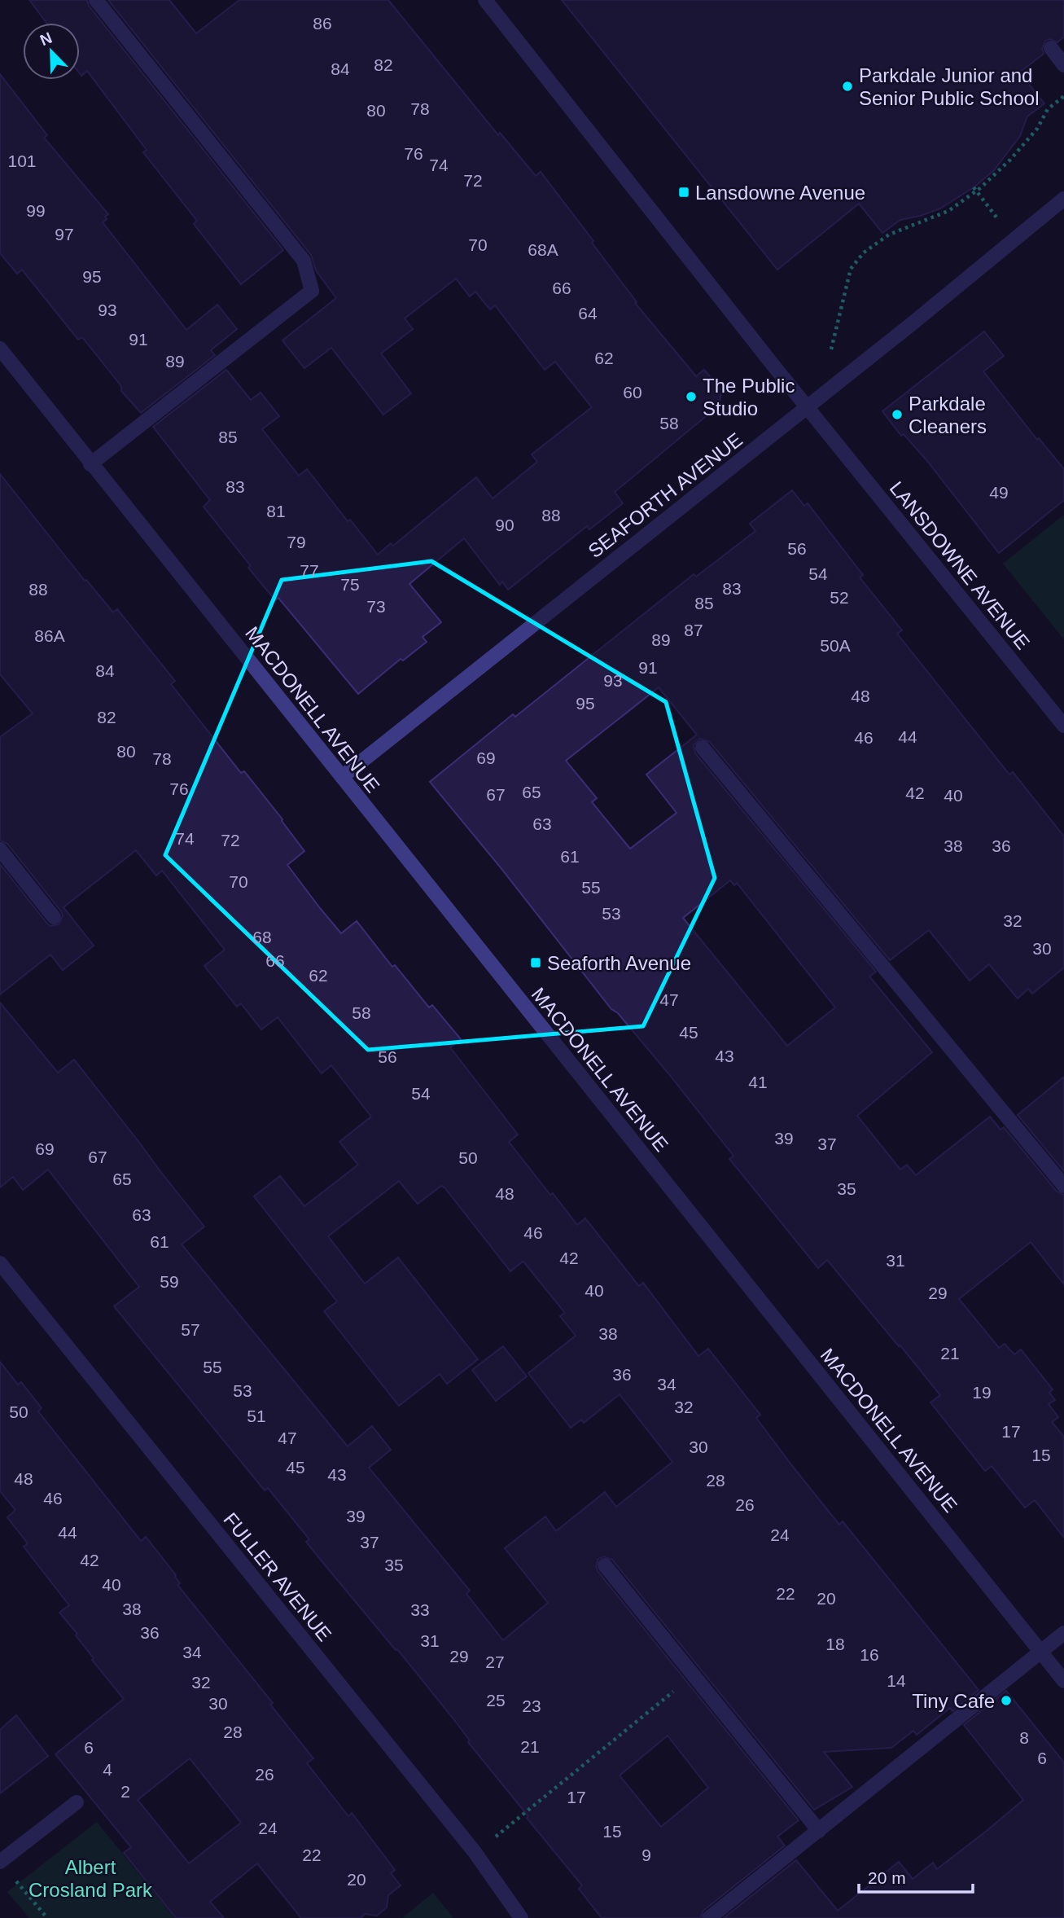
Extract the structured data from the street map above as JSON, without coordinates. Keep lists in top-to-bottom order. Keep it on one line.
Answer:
{"streets":{"street":["SEAFORTH AVENUE","LANSDOWNE AVENUE","MACDONELL AVENUE","FULLER AVENUE"]},"crossings":[["SEAFORTH AVENUE","LANSDOWNE AVENUE"],["SEAFORTH AVENUE","MACDONELL AVENUE"]],"parks":["Albert Crosland Park"],"places":{"other":["Parkdale Junior and Senior Public School","The Public Studio","Parkdale Cleaners","Tiny Cafe"],"transit":["Lansdowne Avenue","Seaforth Avenue"]},"house_numbers":["86","82","84","78","80","76","101","74","72","99","97","70","68A","95","66","93","64","91","62","89","60","58","85","83","49","81","88","90","79","56","77","54","75","83","88","52","85","73","87","86A","89","50A","91","84","93","48","95","82","44","46","80","69","78","76","65","42","67","40","63","74","72","38","36","61","70","55","53","32","68","30","66","62","47","58","45","43","56","41","54","39","37","69","67","50","65","35","48","63","46","61","42","31","59","40","29","57","38","21","55","36","34","53","19","32","50","51","17","47","30","15","45","43","48","28","46","26","39","44","24","37","42","35","40","22","20","38","33","36","31","18","34","16","29","27","14","32","25","30","23","28","8","21","6","6","4","26","2","17","24","15","22","9","20"],"scale_bar":"20 m","north":"top left"}
